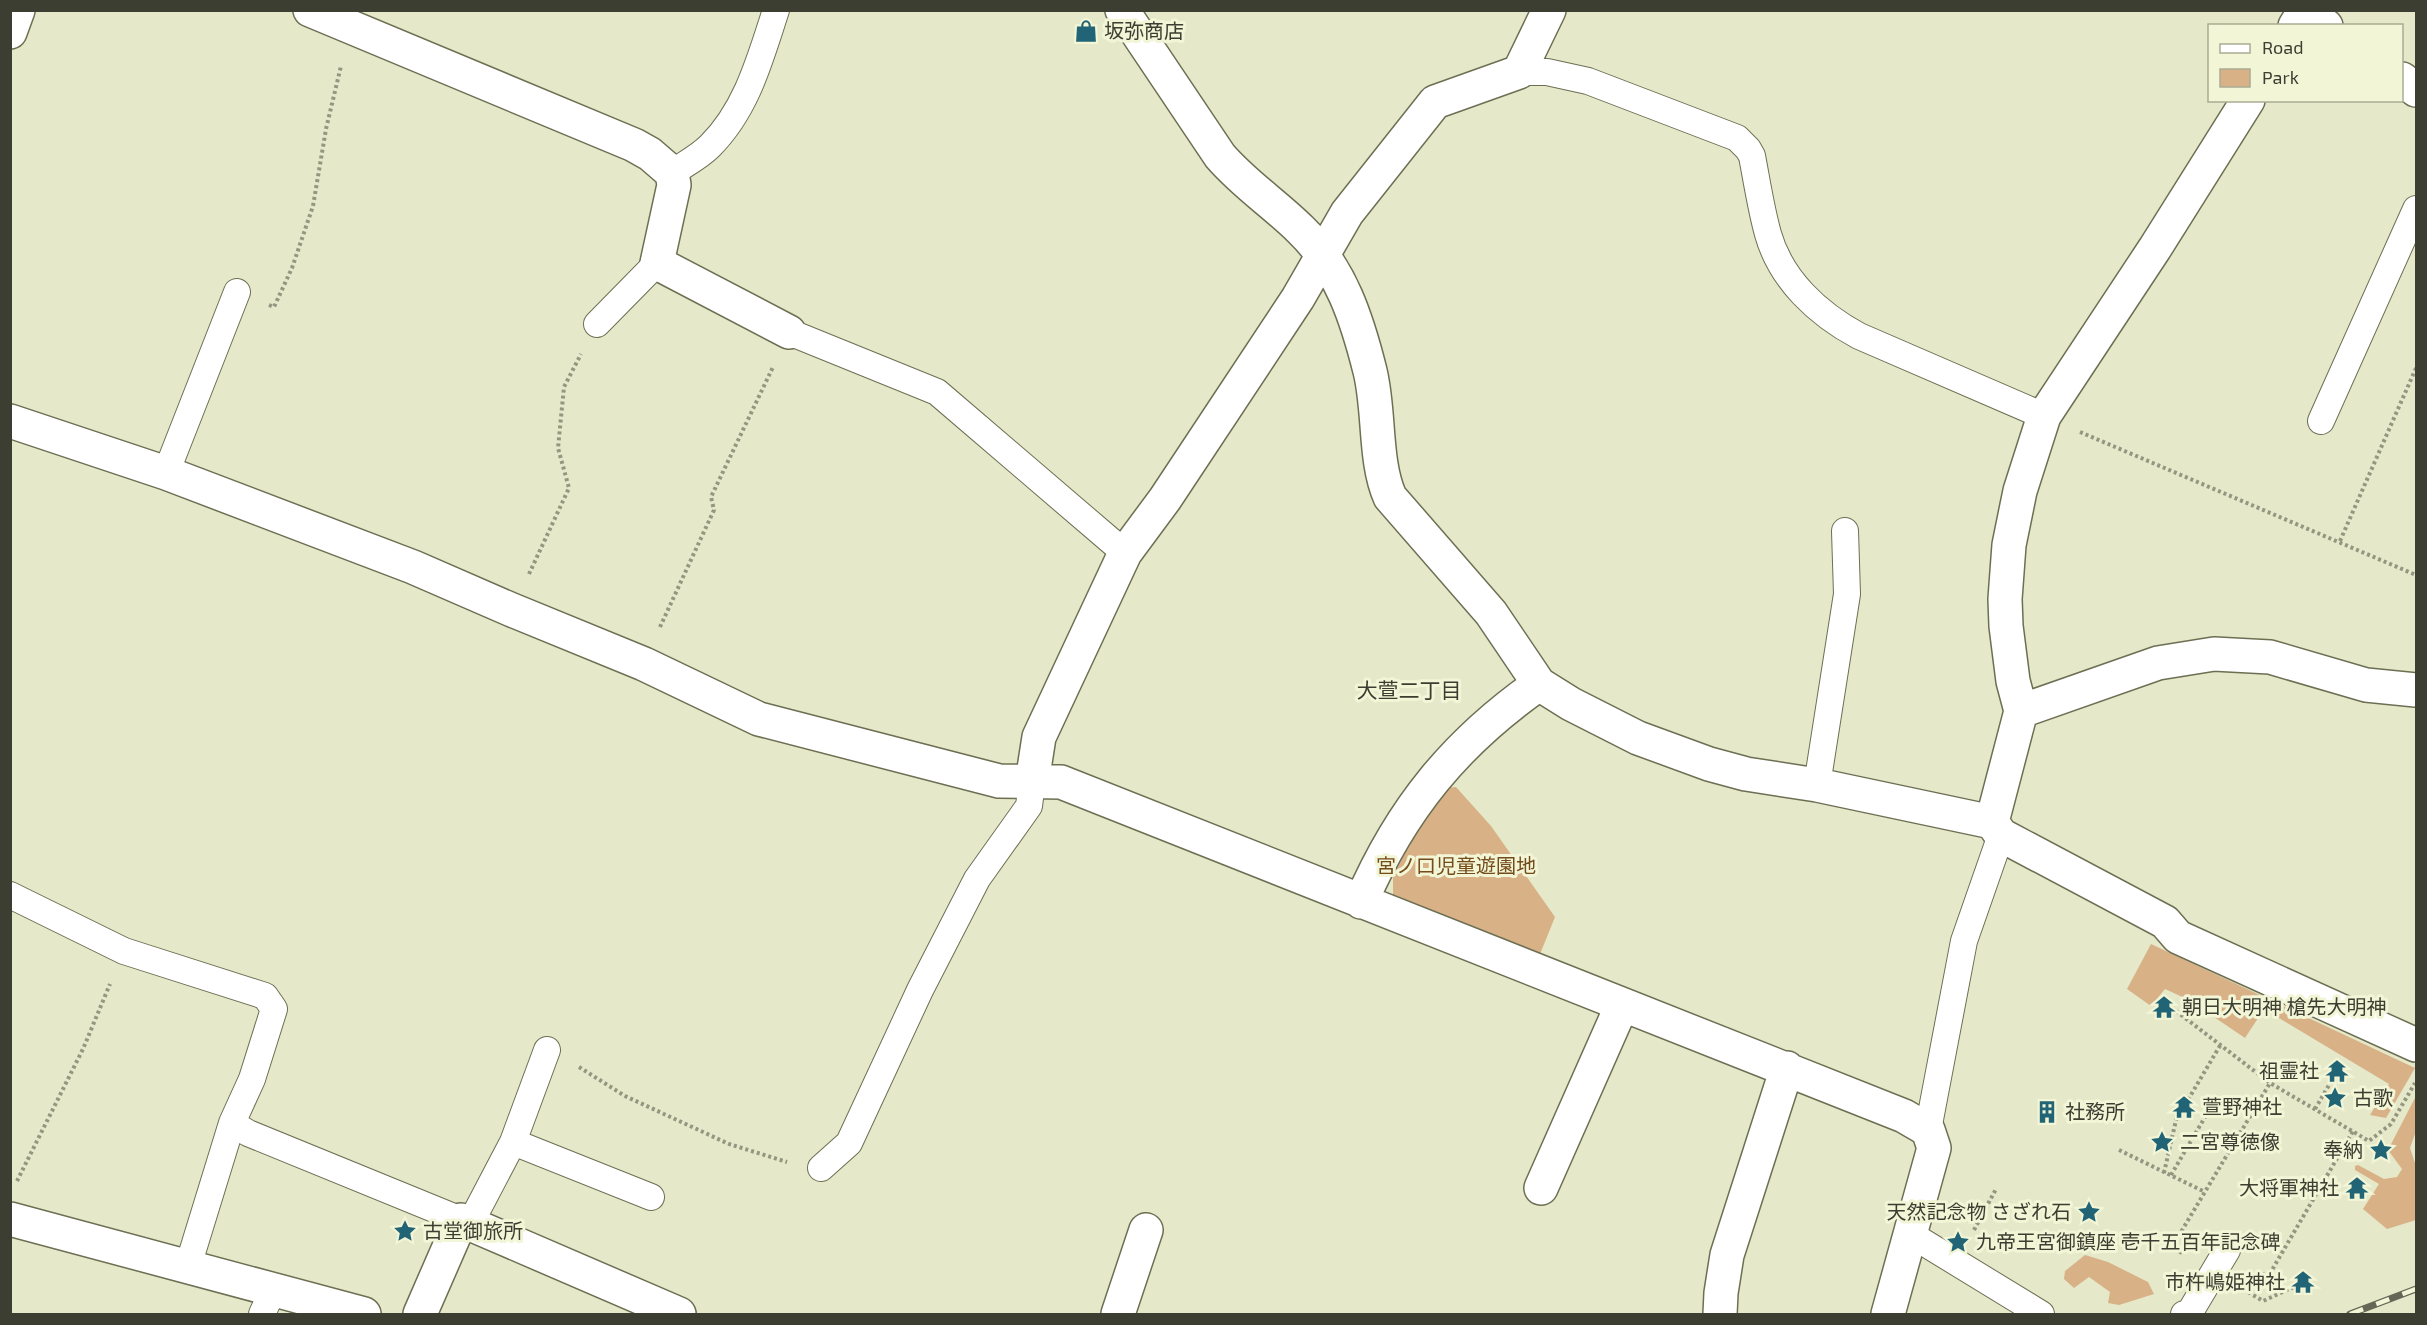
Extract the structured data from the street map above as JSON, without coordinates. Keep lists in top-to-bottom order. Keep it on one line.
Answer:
{"districts":["大萱二丁目"],"parks":["宮ノ口児童遊園地"],"places":{"shop":["坂弥商店"],"temple":["朝日大明神 槍先大明神","祖霊社","萱野神社","大将軍神社","市杵嶋姫神社"],"place":["古歌","二宮尊徳像","奉納","天然記念物 さざれ石","古堂御旅所","九帝王宮御鎮座 壱千五百年記念碑"],"building":["社務所"]},"legend":["Road","Park"]}
